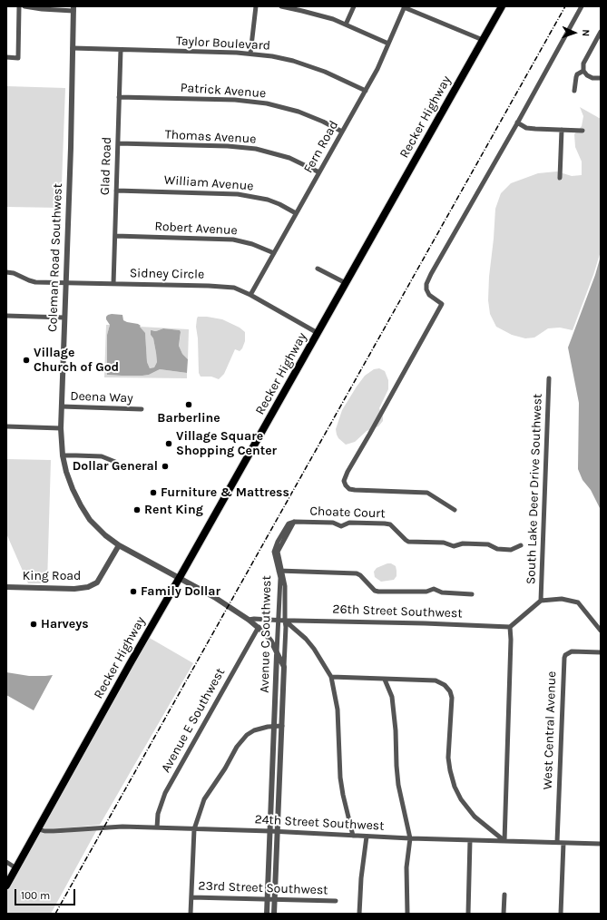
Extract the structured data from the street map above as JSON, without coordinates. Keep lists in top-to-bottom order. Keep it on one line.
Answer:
{"streets":{"main road":["Recker Highway"],"street":["Taylor Boulevard","Patrick Avenue","Thomas Avenue","Fern Road","Glad Road","William Avenue","Robert Avenue","Coleman Road Southwest","Sidney Circle","Deena Way","South Lake Deer Drive Southwest","Choate Court","King Road","26th Street Southwest","Avenue C Southwest","Avenue E Southwest","West Central Avenue","24th Street Southwest","23rd Street Southwest"]},"crossings":[["Taylor Boulevard","Fern Road"],["Taylor Boulevard","Glad Road"],["Taylor Boulevard","Coleman Road Southwest"],["Patrick Avenue","Fern Road"],["Patrick Avenue","Glad Road"],["Recker Highway","Coleman Road Southwest"],["Recker Highway","Sidney Circle"],["Recker Highway","24th Street Southwest"],["Thomas Avenue","Fern Road"],["Thomas Avenue","Glad Road"],["Fern Road","William Avenue"],["Fern Road","Robert Avenue"],["Fern Road","Sidney Circle"],["Glad Road","William Avenue"],["Glad Road","Robert Avenue"],["Glad Road","Sidney Circle"],["Coleman Road Southwest","Sidney Circle"],["Coleman Road Southwest","Deena Way"],["Coleman Road Southwest","King Road"],["Coleman Road Southwest","Avenue C Southwest"],["Coleman Road Southwest","Avenue E Southwest"],["Choate Court","Avenue C Southwest"],["26th Street Southwest","Avenue C Southwest"],["Avenue C Southwest","24th Street Southwest"],["Avenue C Southwest","23rd Street Southwest"],["Avenue E Southwest","24th Street Southwest"],["West Central Avenue","24th Street Southwest"]],"places":["Village Church of God","Barberline","Village Square Shopping Center","Dollar General","Furniture & Mattress","Rent King","Family Dollar","Harveys"],"scale_bar":"100 m","north":"right"}
